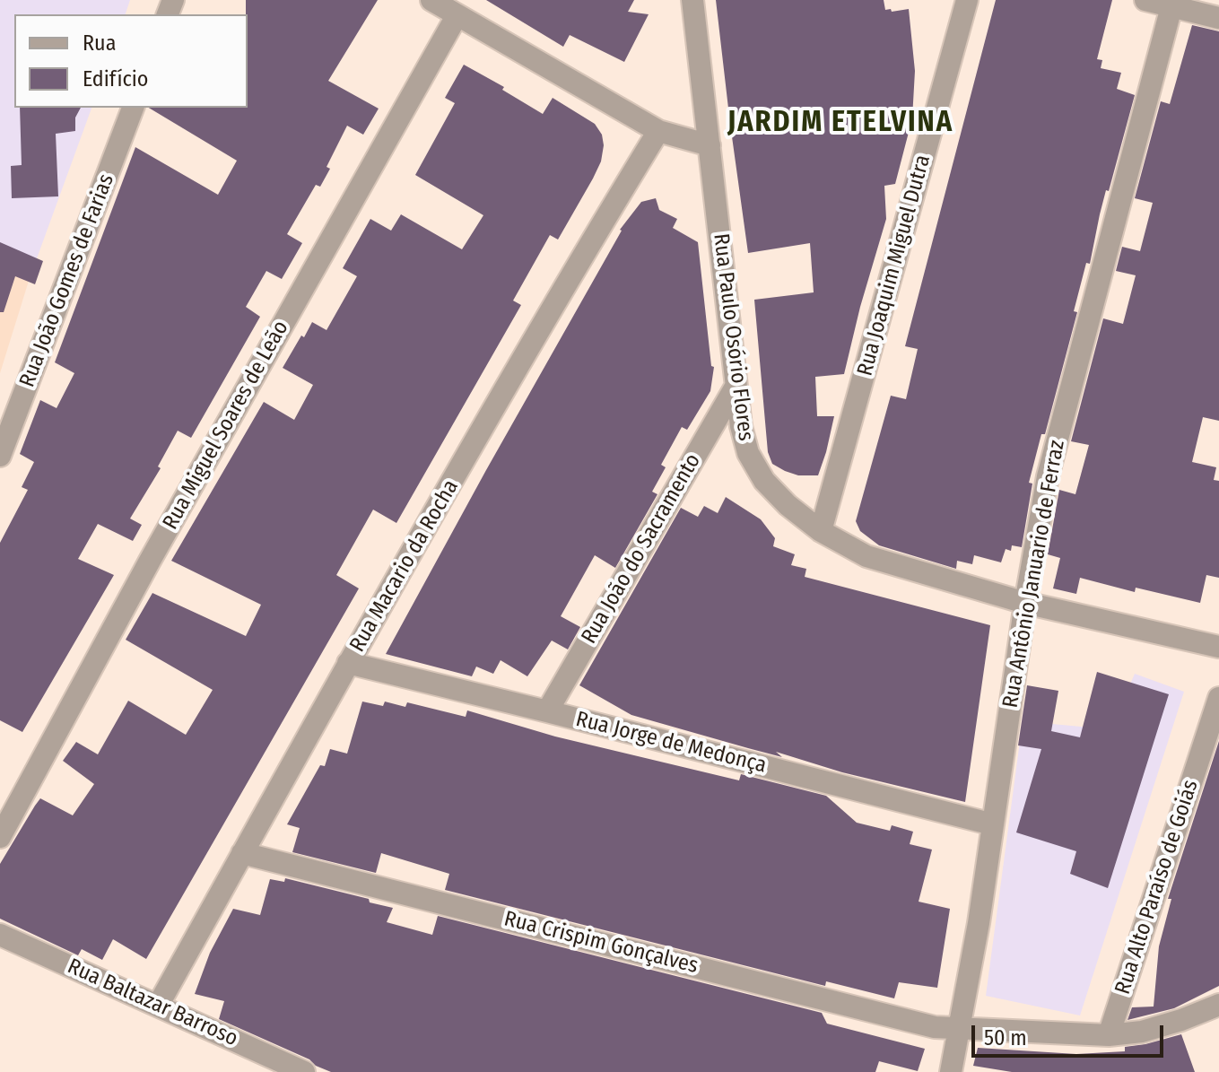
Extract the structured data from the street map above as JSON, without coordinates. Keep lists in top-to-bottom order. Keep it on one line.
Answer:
{"streets":{"street":["Rua Joaquim Miguel Dutra","Rua João Gomes de Farias","Rua Paulo Osório Flores","Rua Miguel Soares de Leão","Rua João do Sacramento","Rua Macario da Rocha","Rua Antônio Januario de Ferraz","Rua Jorge de Medonça","Rua Alto Paraíso de Goiás","Rua Crispim Gonçalves","Rua Baltazar Barroso"]},"crossings":[["Rua Joaquim Miguel Dutra","Rua Paulo Osório Flores"],["Rua Paulo Osório Flores","Rua João do Sacramento"],["Rua Paulo Osório Flores","Rua Antônio Januario de Ferraz"],["Rua João do Sacramento","Rua Jorge de Medonça"],["Rua Macario da Rocha","Rua Jorge de Medonça"],["Rua Macario da Rocha","Rua Crispim Gonçalves"],["Rua Macario da Rocha","Rua Baltazar Barroso"],["Rua Antônio Januario de Ferraz","Rua Jorge de Medonça"],["Rua Antônio Januario de Ferraz","Rua Crispim Gonçalves"],["Rua Alto Paraíso de Goiás","Rua Crispim Gonçalves"]],"districts":["JARDIM ETELVINA"],"legend":["Rua","Edifício"],"scale_bar":"50 m"}
